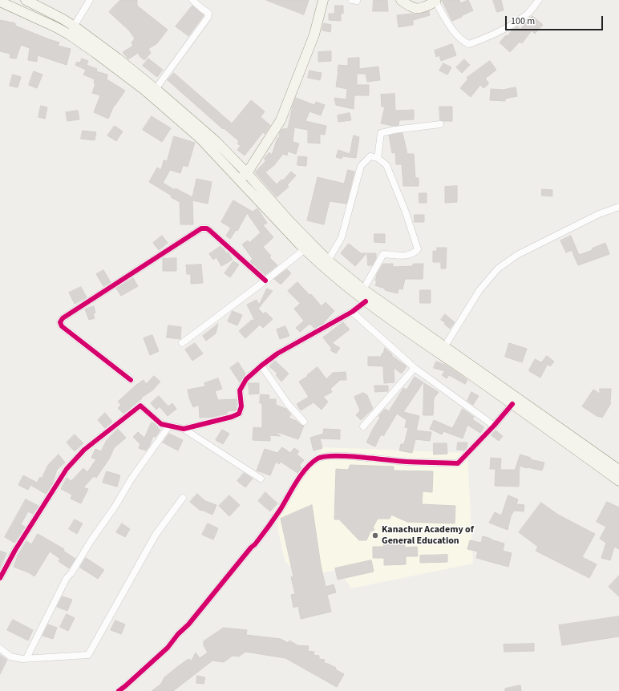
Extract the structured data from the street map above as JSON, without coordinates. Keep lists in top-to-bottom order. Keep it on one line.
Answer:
{"places":["Kanachur Academy of General Education"],"scale_bar":"100 m"}
